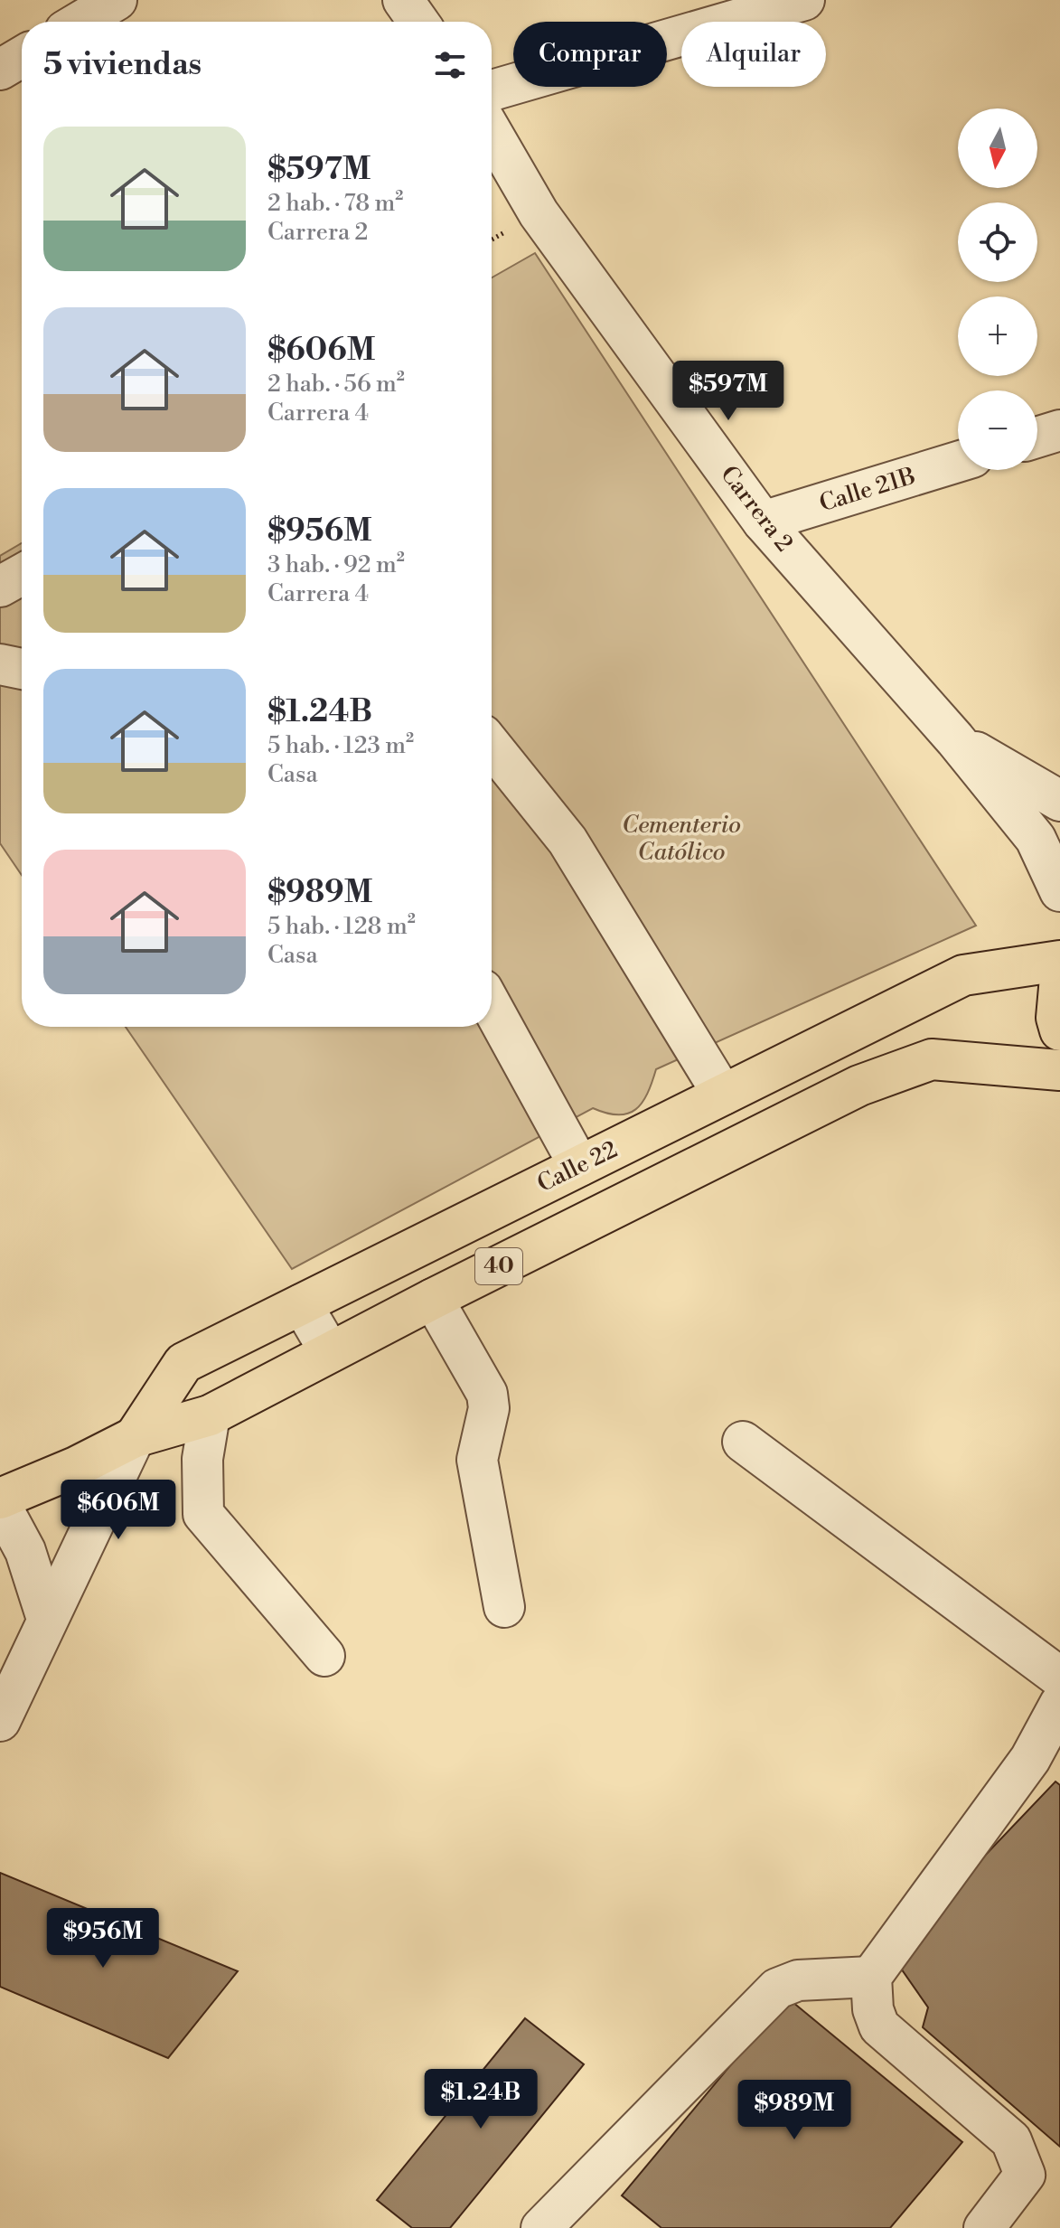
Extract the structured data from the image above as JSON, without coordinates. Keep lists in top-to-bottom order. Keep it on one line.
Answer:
{"streets":{"main road":["Calle 22","40"],"street":["Calle 21B","Carrera 2"]},"crossings":[["Calle 21B","Carrera 2"],["Calle 22","40"]],"parks":["Cementerio Católico"],"north":"bottom","page":{"chip":["Comprar","Alquilar"],"heading":"5 viviendas","map_buttons":["+","−"],"list":[{"name":"$597M","note":"2 hab. · 78 m² · Carrera 2"},{"name":"$606M","note":"2 hab. · 56 m² · Carrera 4"},{"name":"$956M","note":"3 hab. · 92 m² · Carrera 4"},{"name":"$1.24B","note":"5 hab. · 123 m² · Casa"},{"name":"$989M","note":"5 hab. · 128 m² · Casa"}],"price":["$597M","$606M","$956M","$1.24B","$989M"]}}
